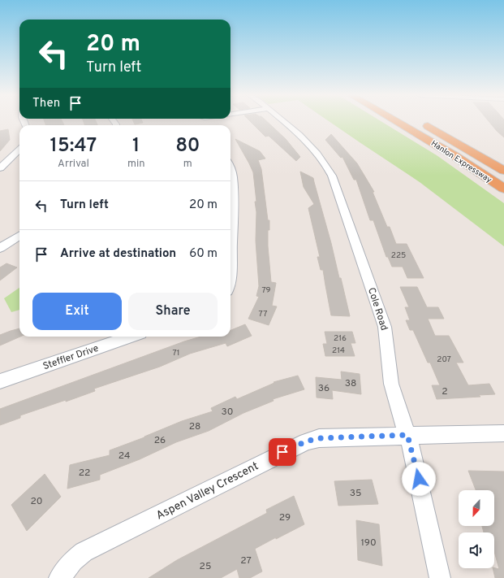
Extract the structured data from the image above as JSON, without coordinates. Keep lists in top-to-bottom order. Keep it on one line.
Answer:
{"streets":{"highway":["Hanlon Expressway"],"street":["Cole Road","Steffler Drive","Aspen Valley Crescent"]},"crossings":[["Cole Road","Aspen Valley Crescent"]],"house_numbers":["225","79","77","216","214","71","207","38","36","2","30","28","26","24","22","35","20","29","190","27","25"],"north":"bottom","page":{"turn":["20 m","Turn left"],"then":"Then","eta":["15:47","Arrival","1","min","80","m"],"list":[{"name":"Turn left","value":"20 m"},{"name":"Arrive at destination","value":"60 m"}],"buttons":["Exit","Share"]}}
